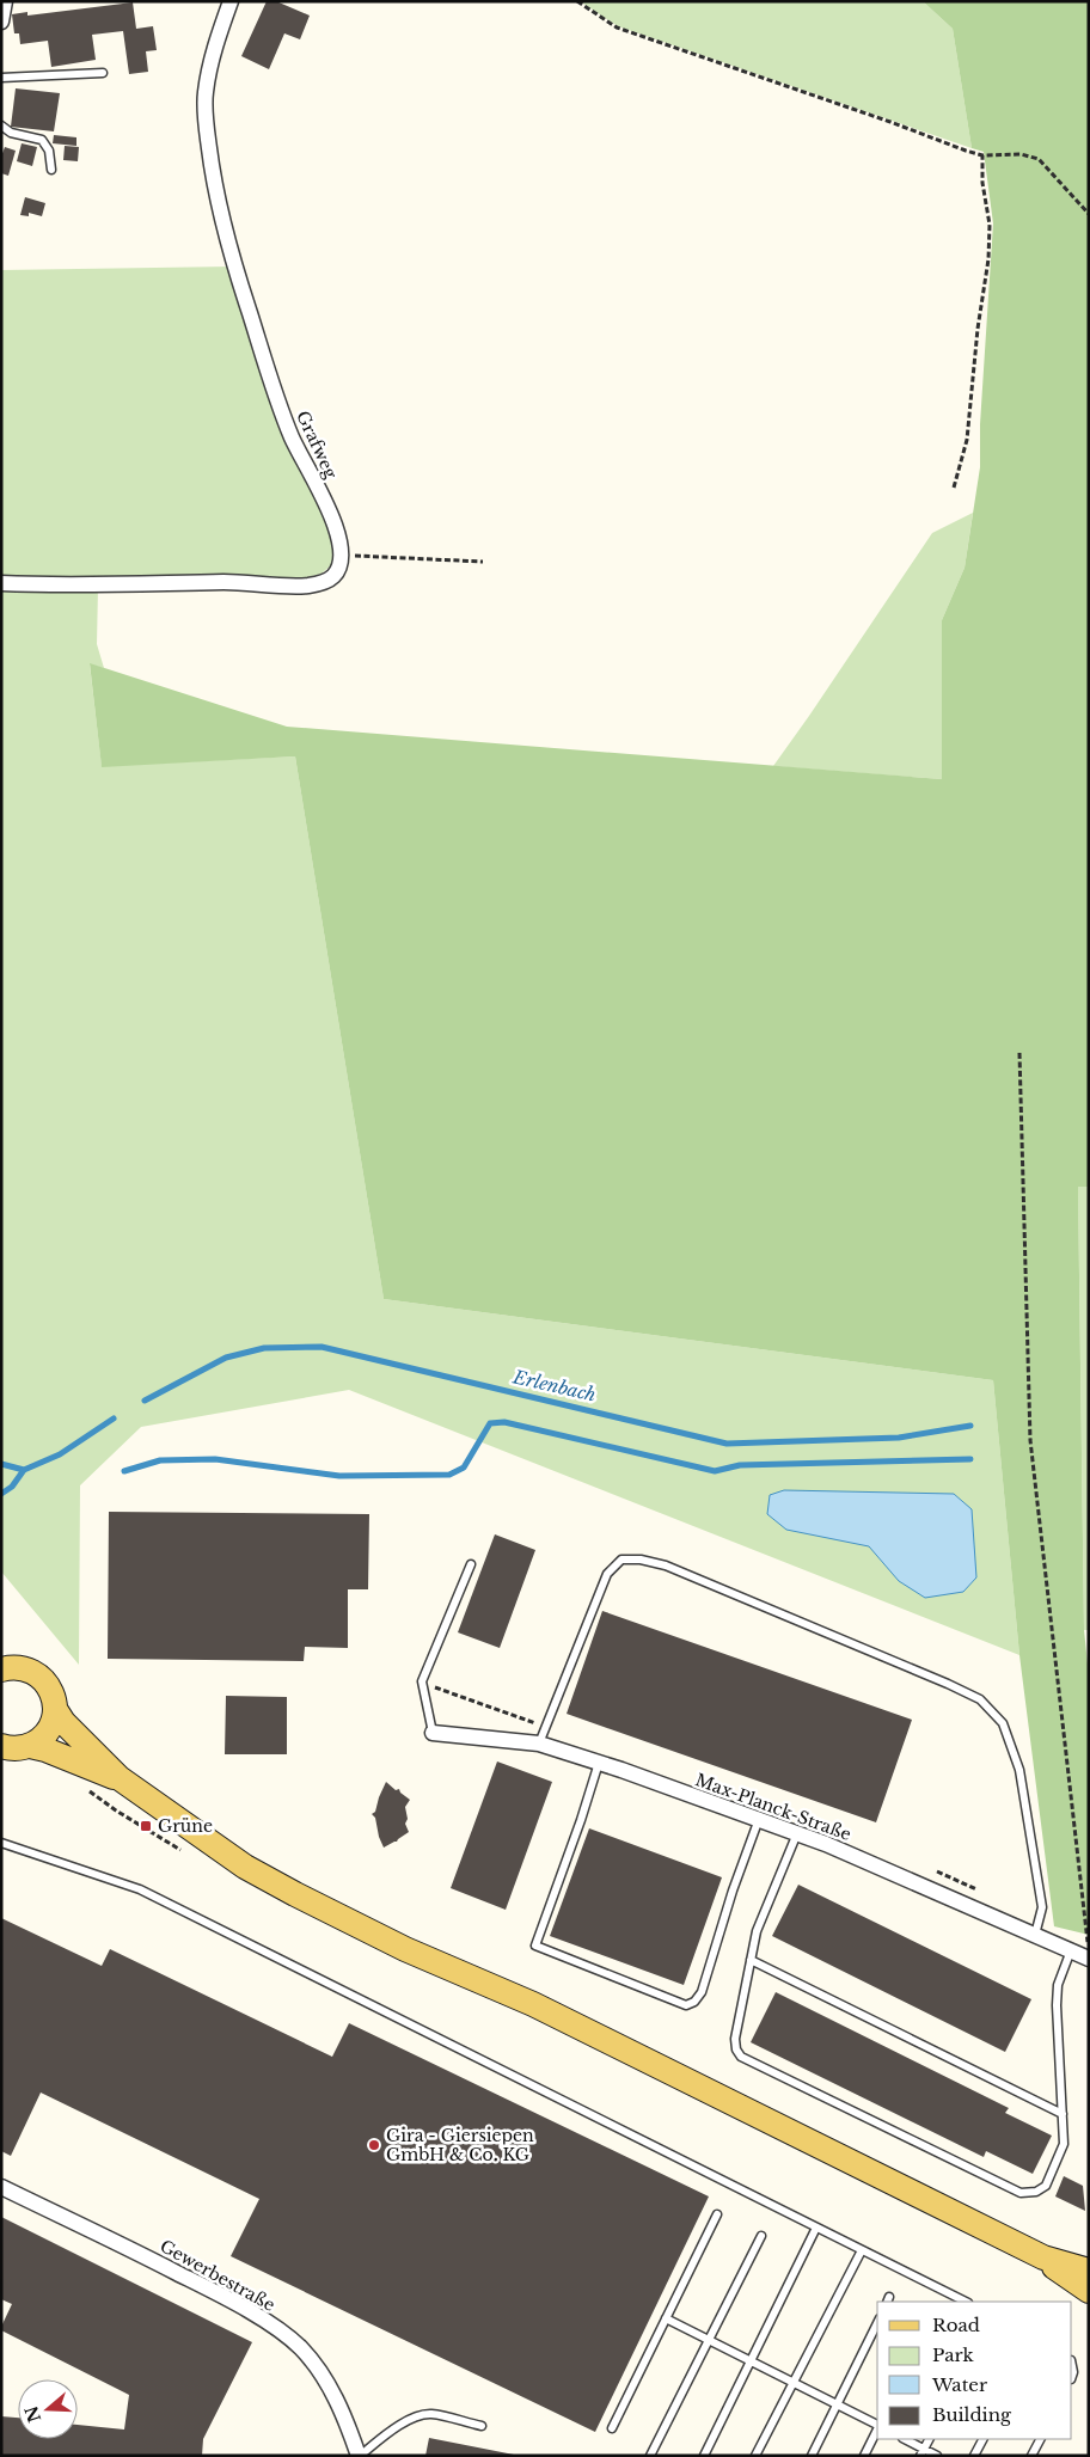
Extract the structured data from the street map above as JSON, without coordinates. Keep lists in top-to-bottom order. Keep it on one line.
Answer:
{"streets":{"street":["Grafweg","Max-Planck-Straße","Gewerbestraße"]},"water":["Erlenbach"],"places":{"transit":["Grüne"],"other":["Gira - Giersiepen GmbH & Co. KG"]},"legend":["Road","Park","Water","Building"],"north":"left"}
